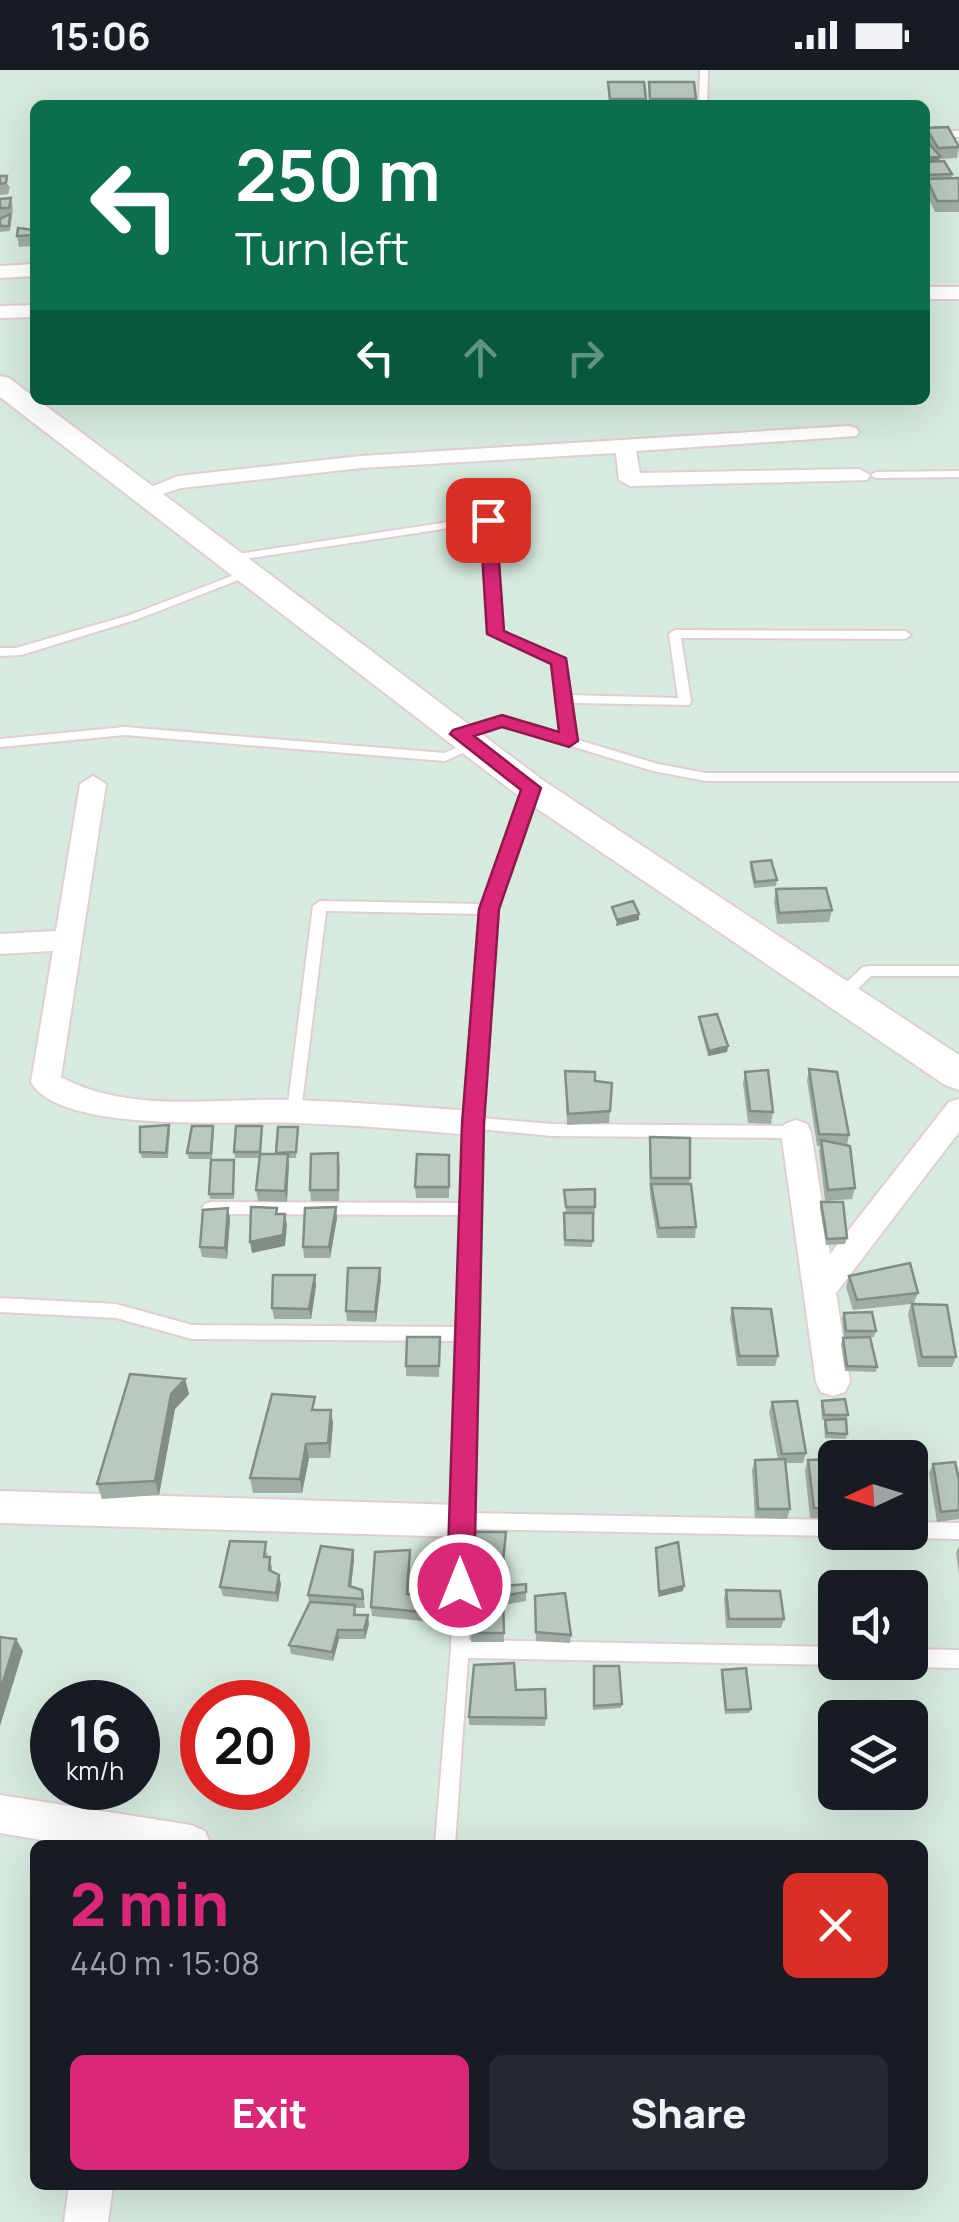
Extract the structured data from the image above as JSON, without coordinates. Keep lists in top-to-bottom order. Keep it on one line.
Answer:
{"north":"left","page":{"status":"15:06","turn":["250 m","Turn left"],"speed":"16 km/h","limit":"20","heading":["2 min","440 m · 15:08"],"buttons":["Exit","Share"]}}
